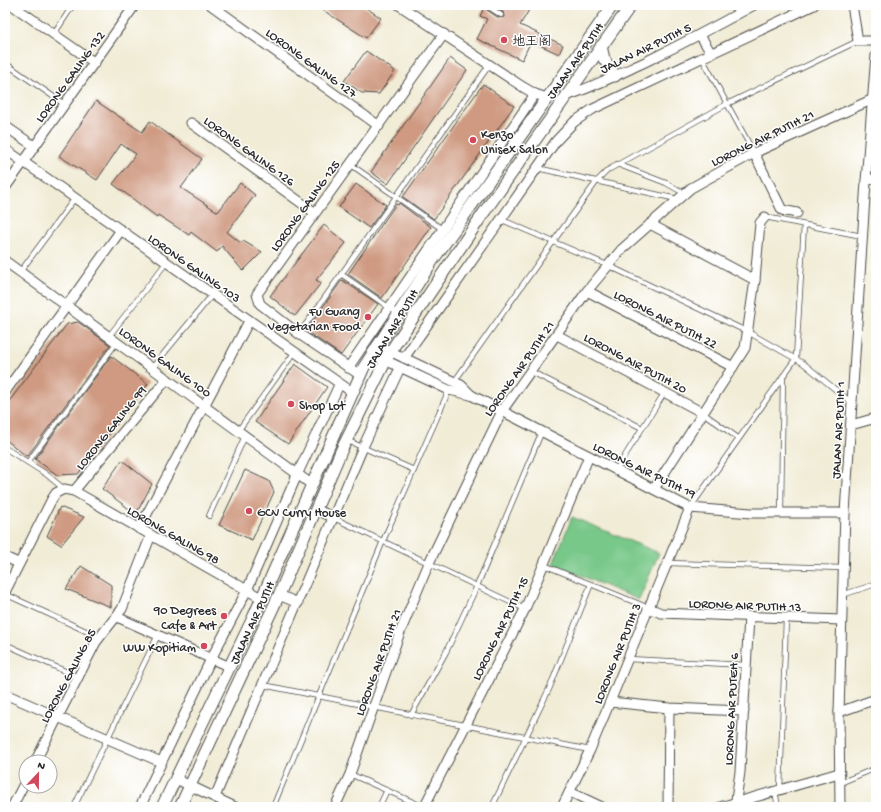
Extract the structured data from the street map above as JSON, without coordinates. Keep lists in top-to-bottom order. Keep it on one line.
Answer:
{"streets":{"street":["JALAN AIR PUTIH 5","JALAN AIR PUTIH","LORONG GALING 127","LORONG GALING 132","LORONG AIR PUTIH 21","LORONG GALING 126","LORONG GALING 125","LORONG GALING 103","LORONG AIR PUTIH 22","LORONG GALING 100","LORONG AIR PUTIH 20","LORONG GALING 99","JALAN AIR PUTIH 1","LORONG AIR PUTIH 19","LORONG GALING 98","LORONG AIR PUTIH 13","LORONG AIR PUTIH 15","LORONG AIR PUTIH 3","LORONG GALING 85","LORONG AIR PUTEH 6"]},"crossings":[["JALAN AIR PUTIH 5","JALAN AIR PUTIH"],["JALAN AIR PUTIH","LORONG GALING 125"],["JALAN AIR PUTIH","LORONG GALING 103"],["JALAN AIR PUTIH","LORONG GALING 100"],["JALAN AIR PUTIH","LORONG AIR PUTIH 19"],["JALAN AIR PUTIH","LORONG GALING 98"],["LORONG GALING 127","LORONG GALING 125"],["LORONG GALING 132","LORONG GALING 103"],["LORONG AIR PUTIH 21","LORONG AIR PUTIH 22"],["LORONG AIR PUTIH 21","LORONG AIR PUTIH 20"],["LORONG AIR PUTIH 21","JALAN AIR PUTIH 1"],["LORONG AIR PUTIH 21","LORONG AIR PUTIH 19"],["LORONG GALING 126","LORONG GALING 125"],["LORONG GALING 100","LORONG GALING 99"],["LORONG GALING 99","LORONG GALING 98"],["JALAN AIR PUTIH 1","LORONG AIR PUTIH 19"],["JALAN AIR PUTIH 1","LORONG AIR PUTIH 13"],["LORONG AIR PUTIH 19","LORONG AIR PUTIH 15"],["LORONG AIR PUTIH 19","LORONG AIR PUTIH 3"],["LORONG GALING 98","LORONG GALING 85"],["LORONG AIR PUTIH 13","LORONG AIR PUTIH 3"],["LORONG AIR PUTIH 13","LORONG AIR PUTEH 6"]],"places":["地王阁","Kenzo Unisex Salon","Fu Guang Vegetarian Food","Shop Lot","GCV Curry House","90 Degrees Cafe & Art","WW Kopitiam"],"north":"top"}
